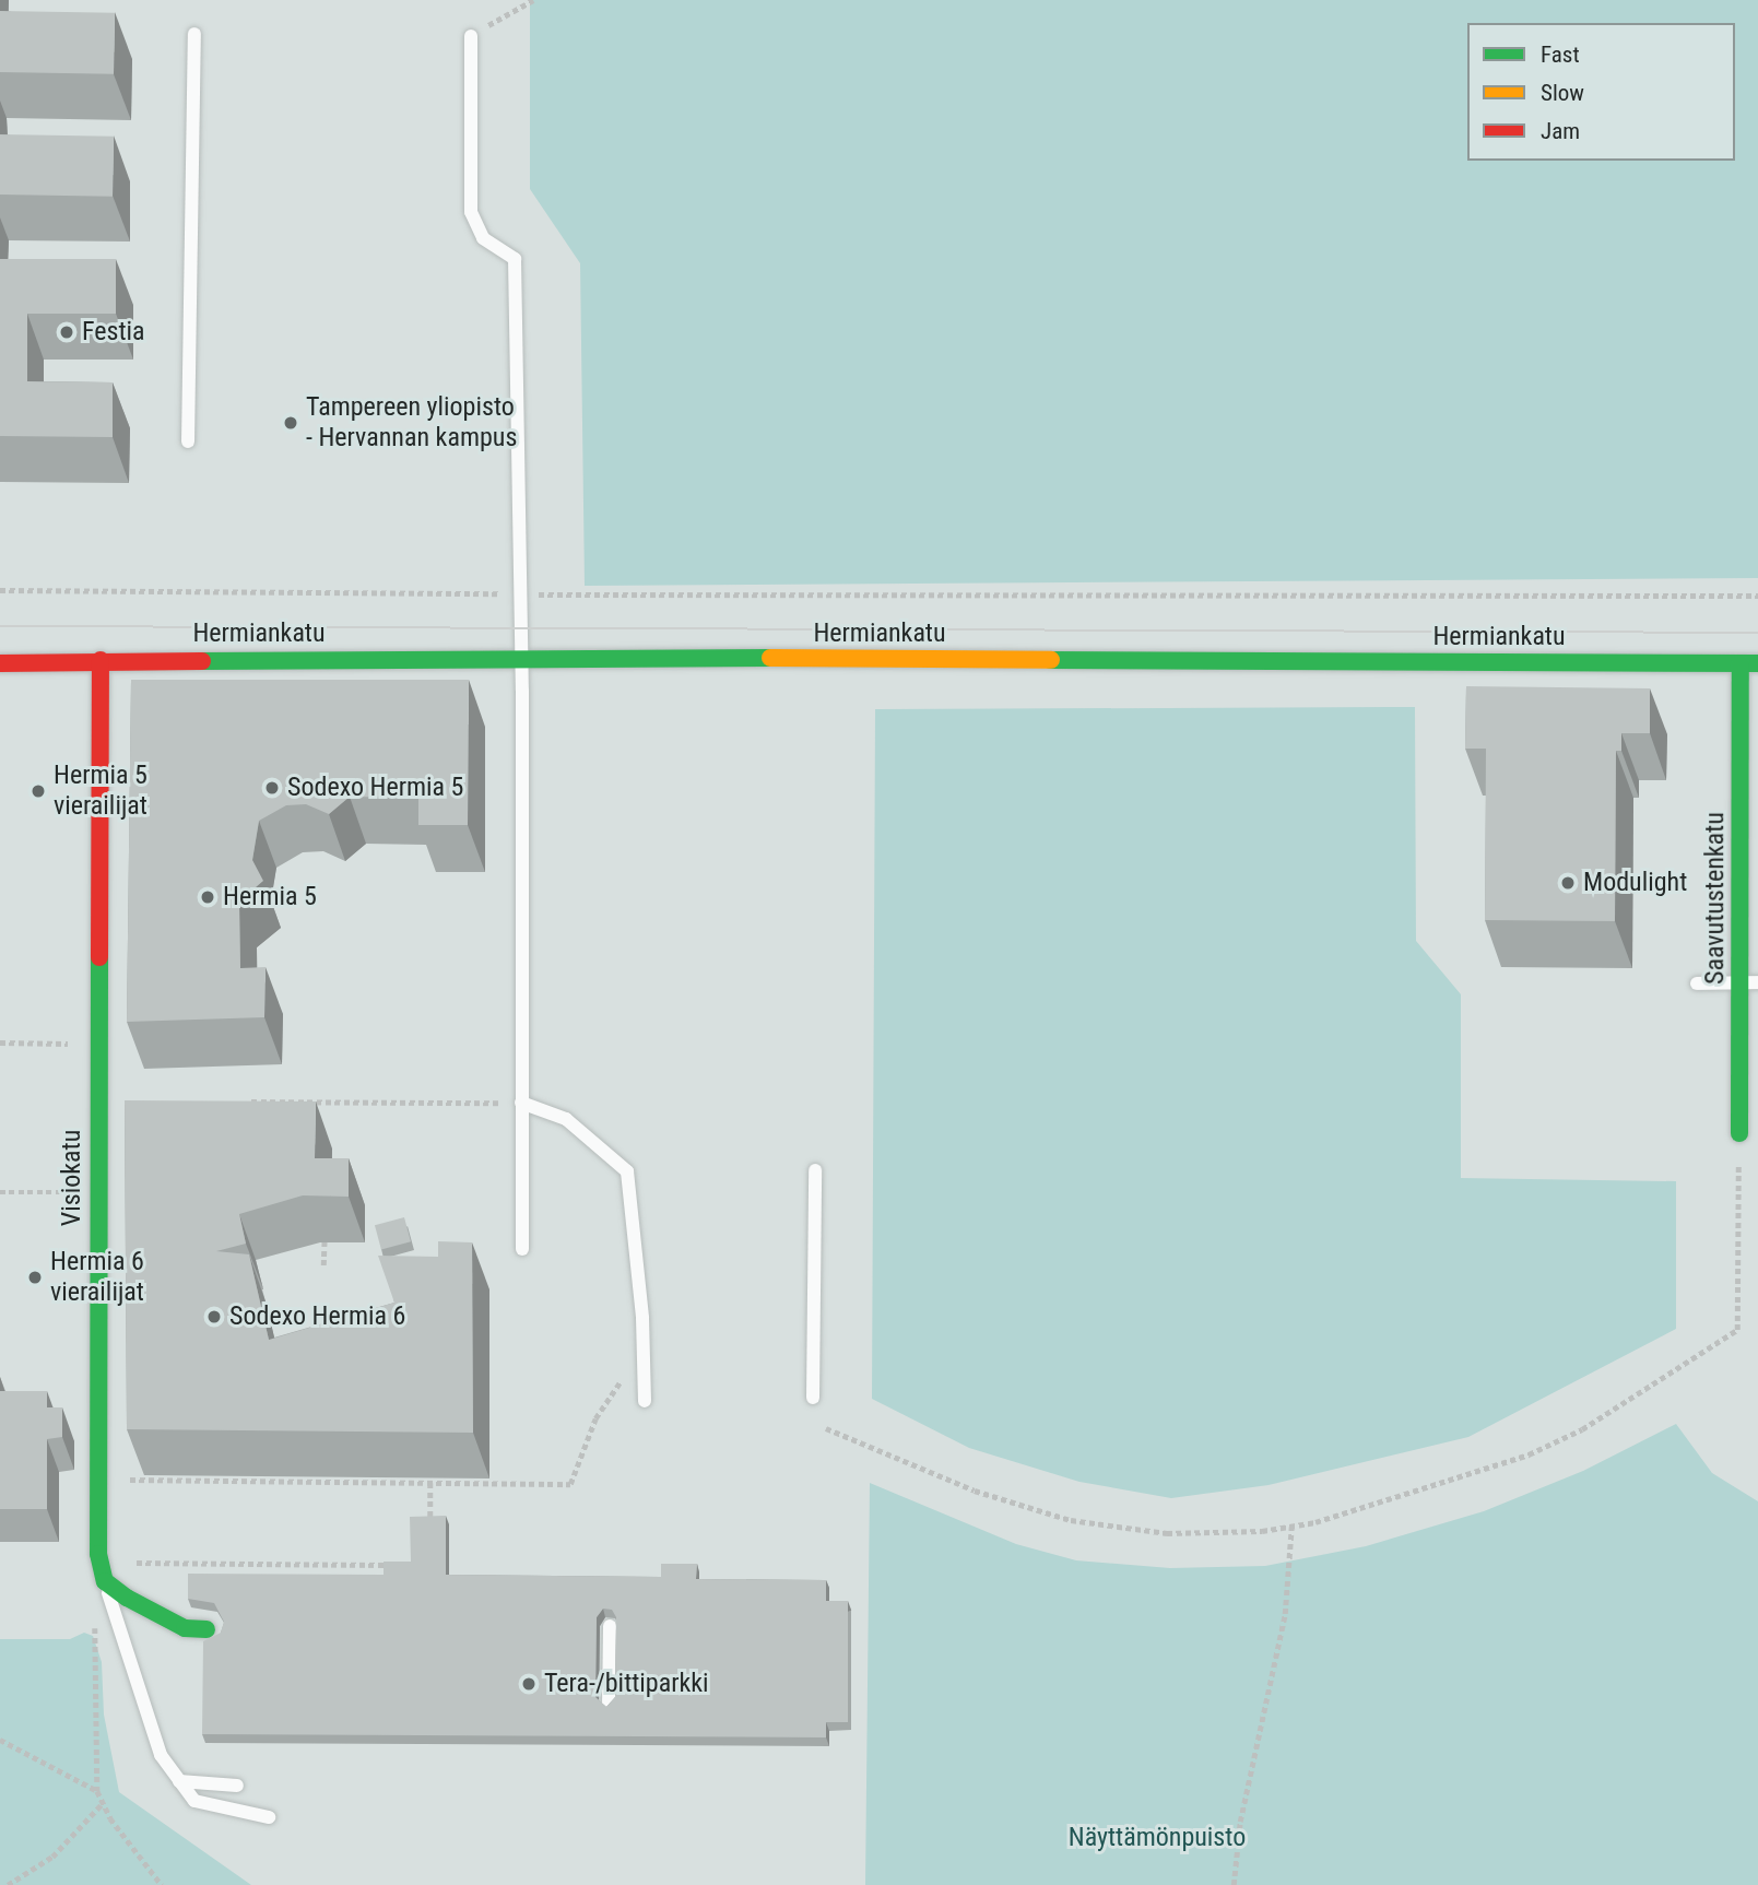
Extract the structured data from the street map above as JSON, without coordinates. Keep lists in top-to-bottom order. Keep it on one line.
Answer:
{"streets":{"street":["Hermiankatu","Saavutustenkatu","Visiokatu"]},"crossings":[["Hermiankatu","Saavutustenkatu"],["Hermiankatu","Visiokatu"]],"parks":["Näyttämönpuisto"],"places":["Festia","Tampereen yliopisto - Hervannan kampus","Sodexo Hermia 5","Hermia 5 vierailijat","Modulight","Hermia 5","Hermia 6 vierailijat","Sodexo Hermia 6","Tera-/bittiparkki"],"legend":["Fast","Slow","Jam"]}
